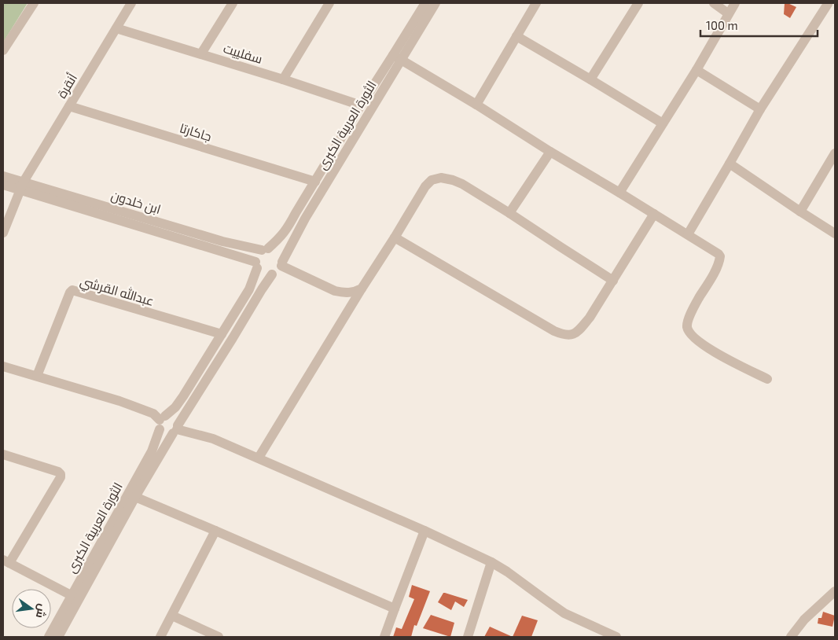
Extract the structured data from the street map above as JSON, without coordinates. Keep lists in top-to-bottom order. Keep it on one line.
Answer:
{"streets":{"street":["سفلييت","أنقرة","الثورة العربية الكبرى","جاكارتا","ابن خلدون","عبدالله القرشي"]},"crossings":[["سفلييت","أنقرة"],["سفلييت","الثورة العربية الكبرى"],["أنقرة","جاكارتا"],["أنقرة","ابن خلدون"],["الثورة العربية الكبرى","جاكارتا"],["الثورة العربية الكبرى","ابن خلدون"],["الثورة العربية الكبرى","عبدالله القرشي"]],"scale_bar":"100 m","north":"right"}
